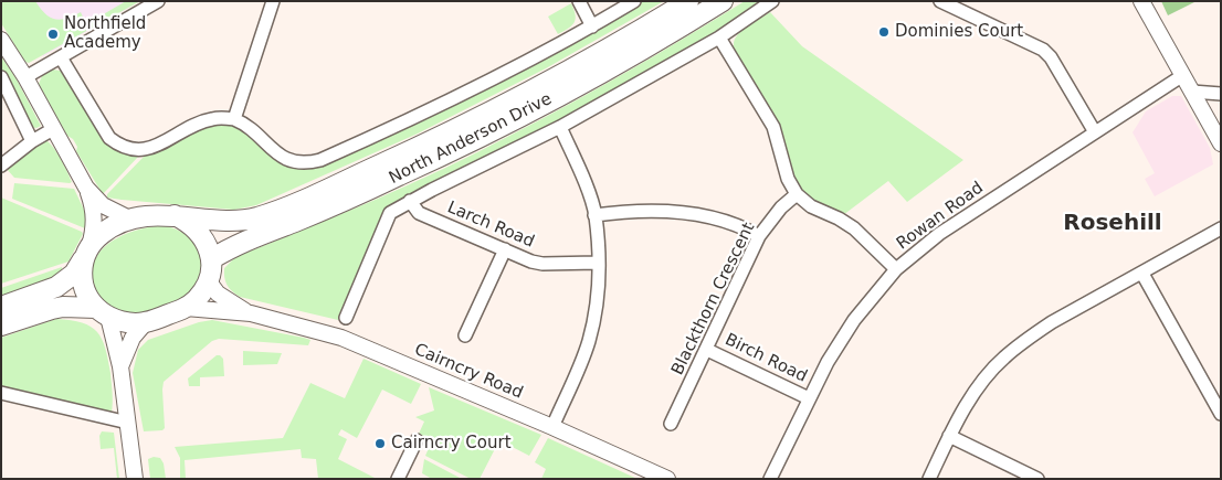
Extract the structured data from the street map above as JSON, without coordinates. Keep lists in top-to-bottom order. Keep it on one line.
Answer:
{"streets":{"main road":["North Anderson Drive"],"street":["Rowan Road","Larch Road","Blackthorn Crescent","Birch Road","Cairncry Road"]},"crossings":[["North Anderson Drive","Larch Road"],["North Anderson Drive","Cairncry Road"],["Rowan Road","Birch Road"],["Blackthorn Crescent","Birch Road"]],"districts":["Rosehill"],"places":["Dominies Court","Northfield Academy","Cairncry Court"]}
